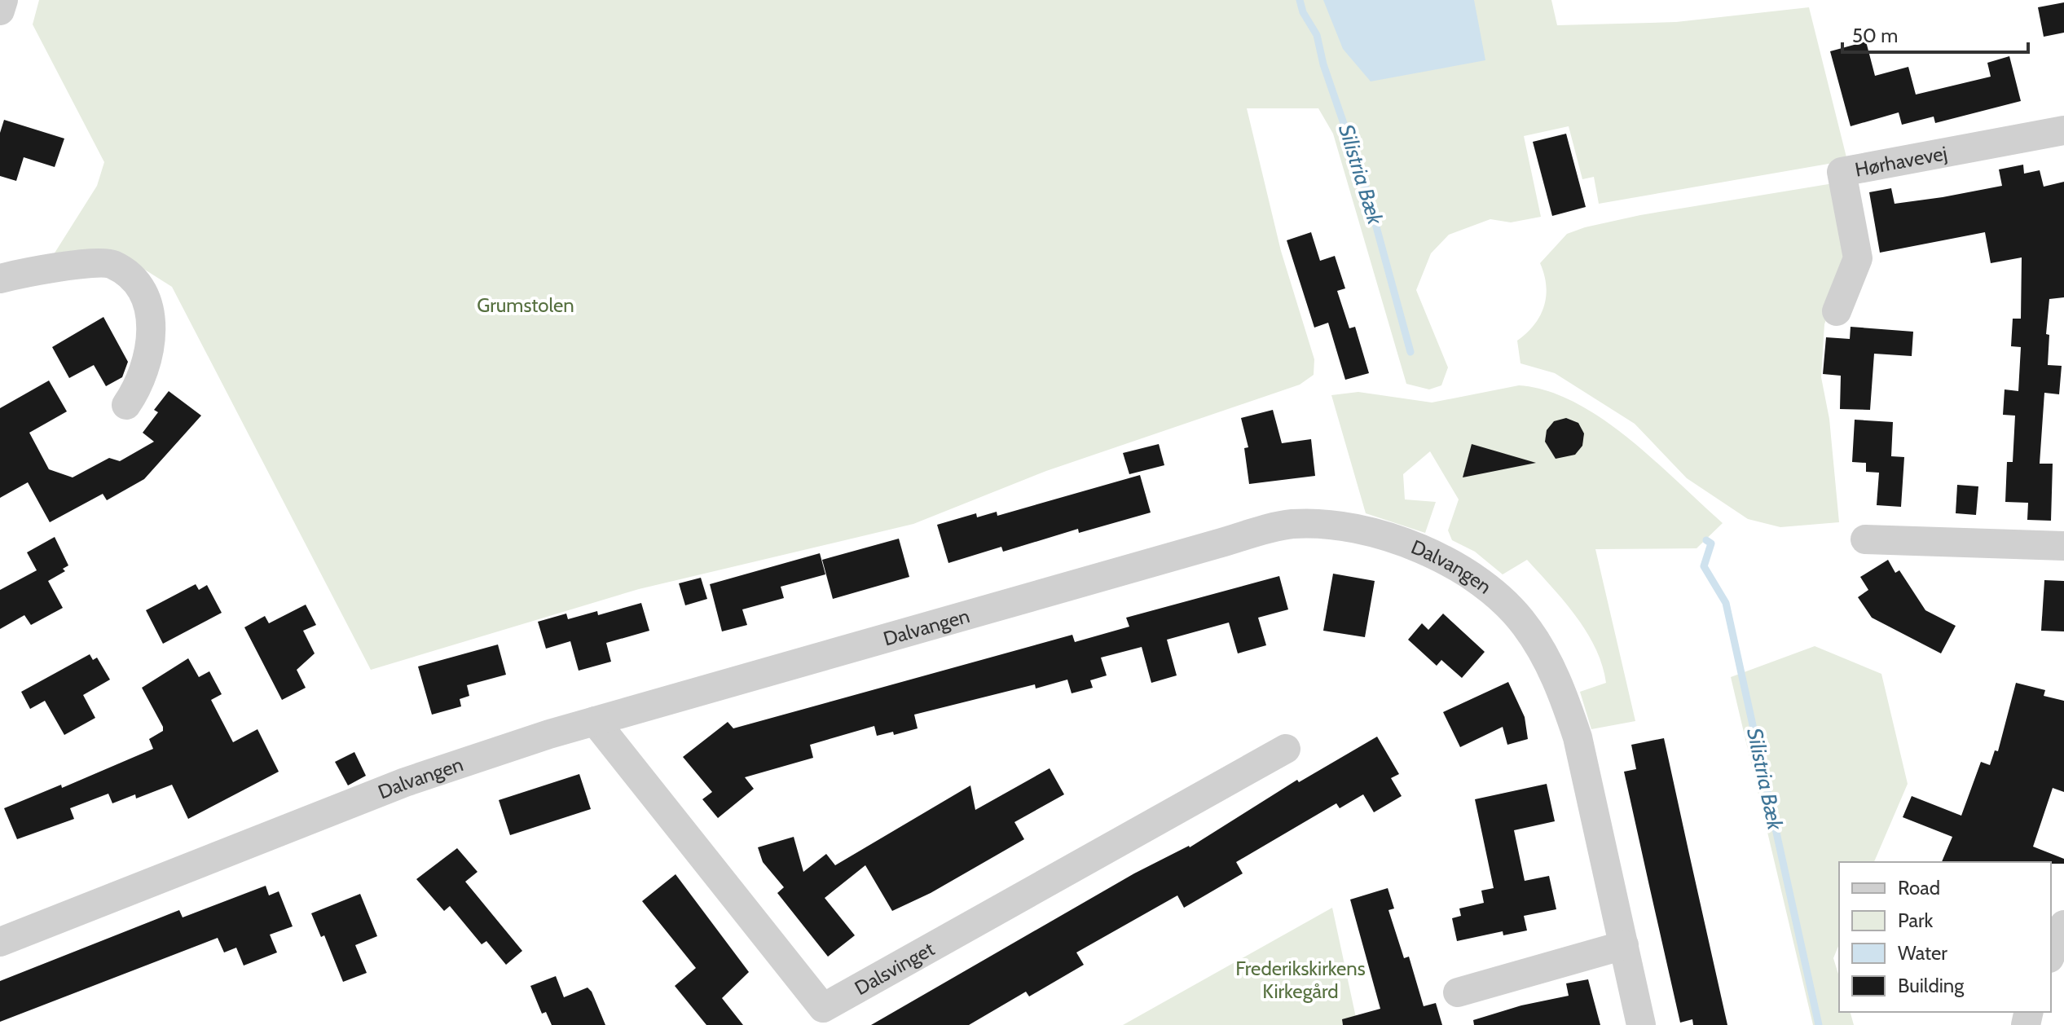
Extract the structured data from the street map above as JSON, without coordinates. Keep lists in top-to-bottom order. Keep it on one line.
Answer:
{"streets":{"street":["Hørhavevej","Dalvangen","Dalsvinget"]},"crossings":[["Dalvangen","Dalsvinget"]],"water":["Silistria Bæk"],"parks":["Grumstolen","Frederikskirkens Kirkegård"],"legend":["Road","Park","Water","Building"],"scale_bar":"50 m"}
